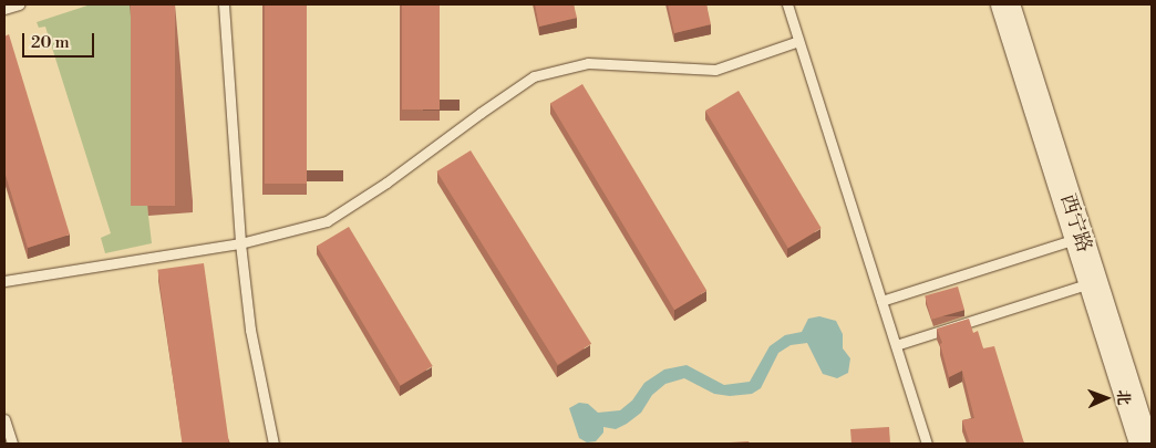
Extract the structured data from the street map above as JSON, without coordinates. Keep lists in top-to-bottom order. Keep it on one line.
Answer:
{"streets":{"street":["西宁路"]},"scale_bar":"20 m","north":"right"}
